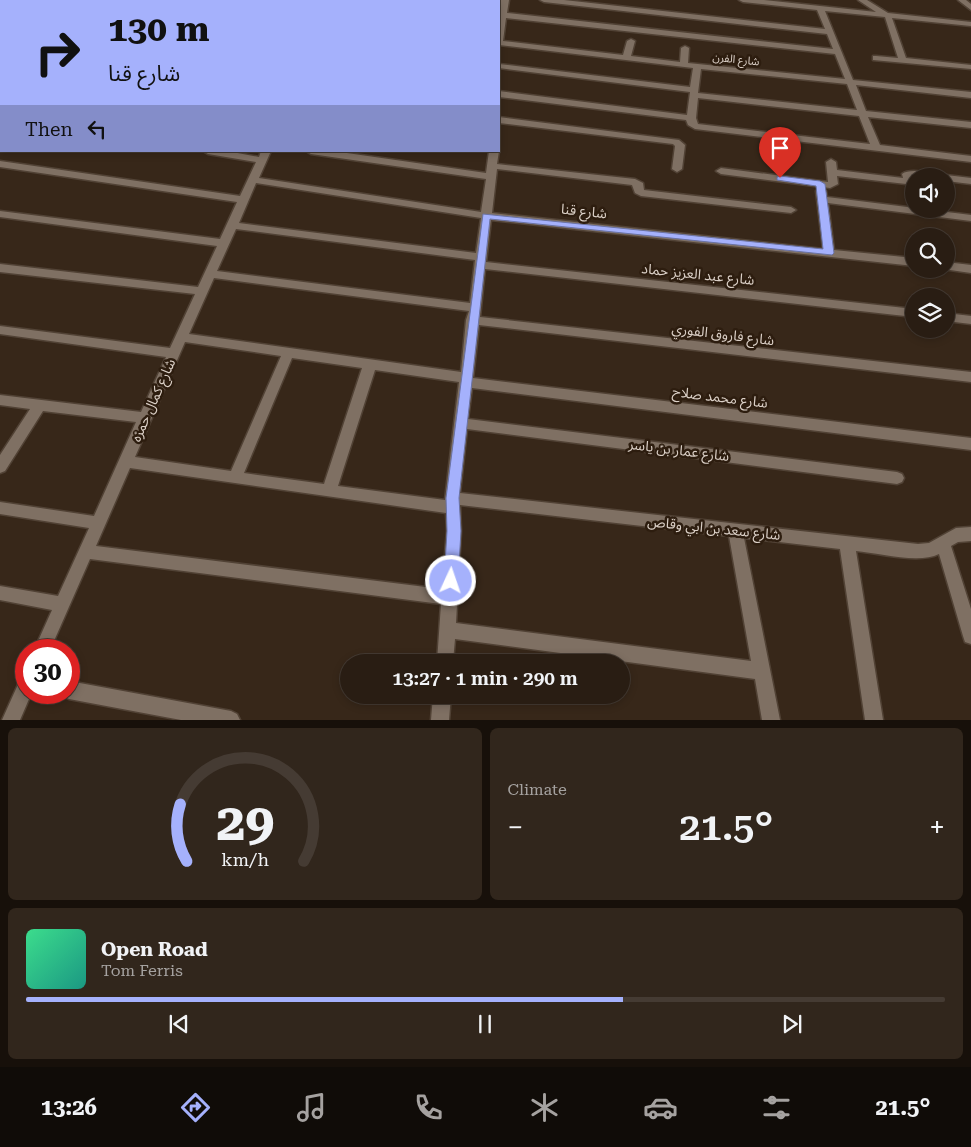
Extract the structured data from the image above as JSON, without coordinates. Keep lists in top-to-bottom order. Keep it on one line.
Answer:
{"streets":{"street":["شارع الفرن","شارع قنا","شارع عبد العزيز حماد","شارع فاروق الفوري","شارع محمد صلاح","شارع كمال حمزه","شارع عمار بن ياسر","شارع سعد بن ابي وقاص"]},"crossings":[["شارع قنا","شارع كمال حمزه"],["شارع عبد العزيز حماد","شارع كمال حمزه"],["شارع فاروق الفوري","شارع كمال حمزه"],["شارع محمد صلاح","شارع كمال حمزه"],["شارع كمال حمزه","شارع سعد بن ابي وقاص"]],"page":{"turn":["130 m","شارع قنا"],"then":"Then","limit":"30","trip":"13:27 · 1 min · 290 m","tile":"Climate","heat":["−","21.5°","+"],"song":["Open Road","Tom Ferris"],"tabs":["13:26","21.5°"],"gauge":["29","km/h"]}}
